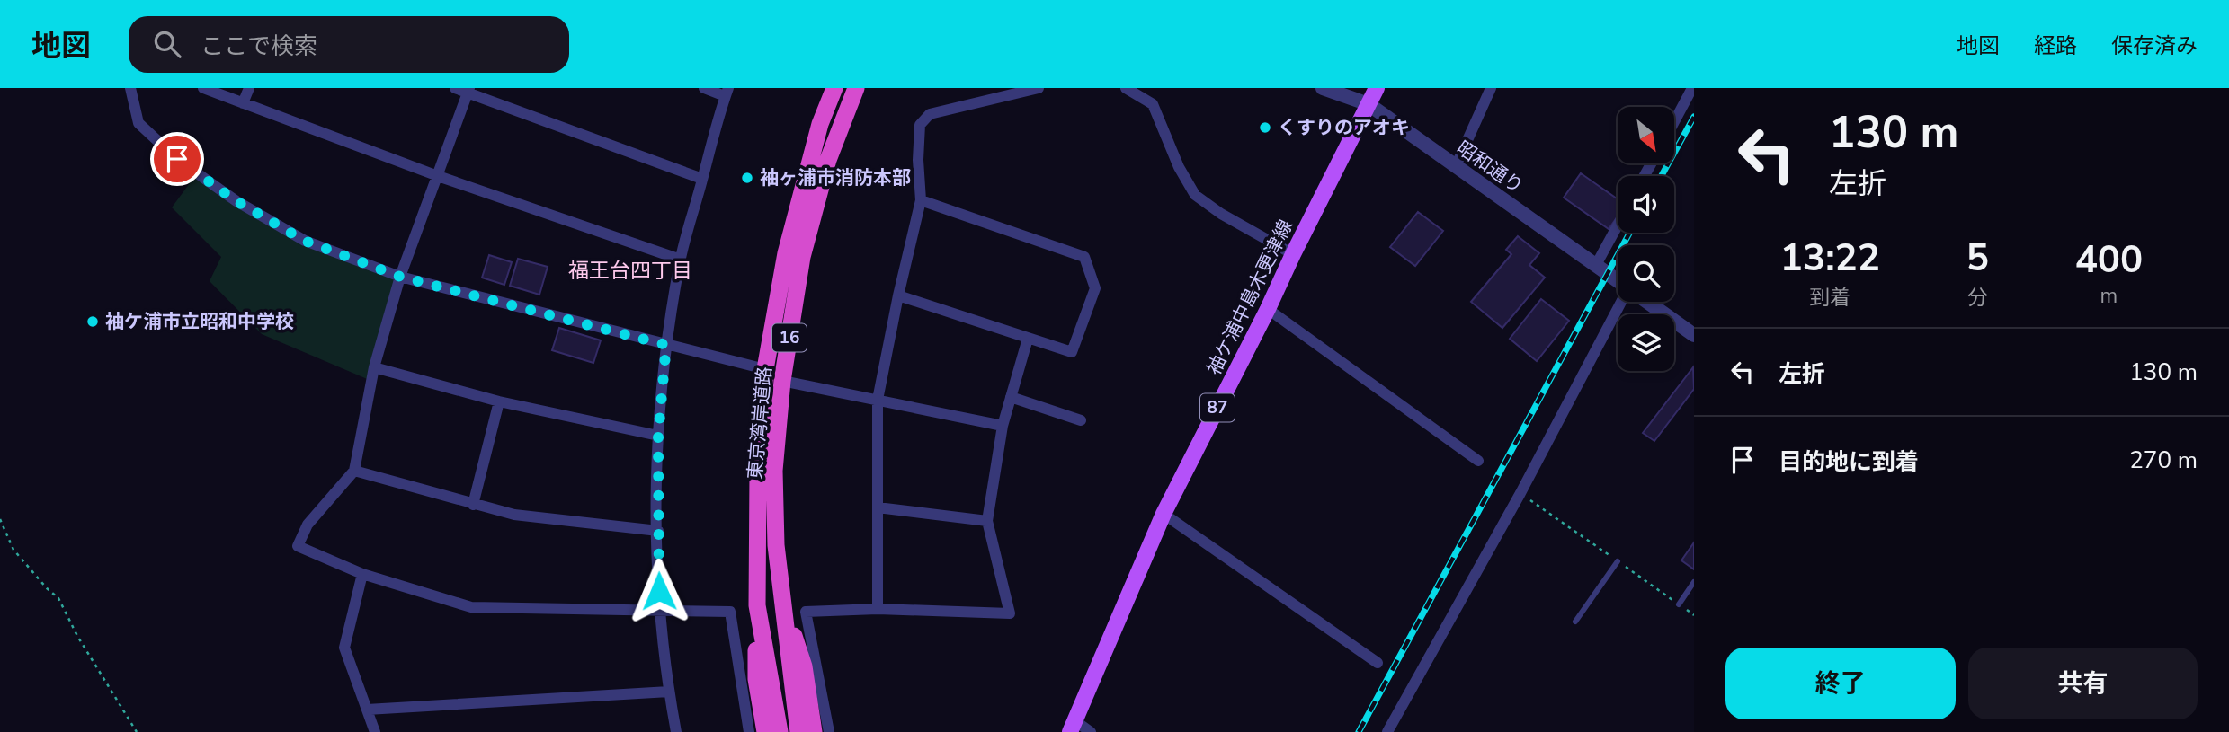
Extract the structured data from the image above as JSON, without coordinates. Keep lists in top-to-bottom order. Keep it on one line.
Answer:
{"streets":{"highway":["16","東京湾岸道路"],"main road":["袖ケ浦中島木更津線","87"],"street":["昭和通り"]},"crossings":[["昭和通り","袖ケ浦中島木更津線"],["16","東京湾岸道路"]],"districts":["福王台四丁目"],"places":["くすりのアオキ","袖ヶ浦市消防本部","袖ケ浦市立昭和中学校"],"north":"bottom right","page":{"header":"地図","search":"ここで検索","nav":["地図","経路","保存済み"],"turn":["130 m","左折"],"eta":["13:22","到着","5","分","400","m"],"list":[{"name":"左折","value":"130 m"},{"name":"目的地に到着","value":"270 m"}],"buttons":["終了","共有"]}}
